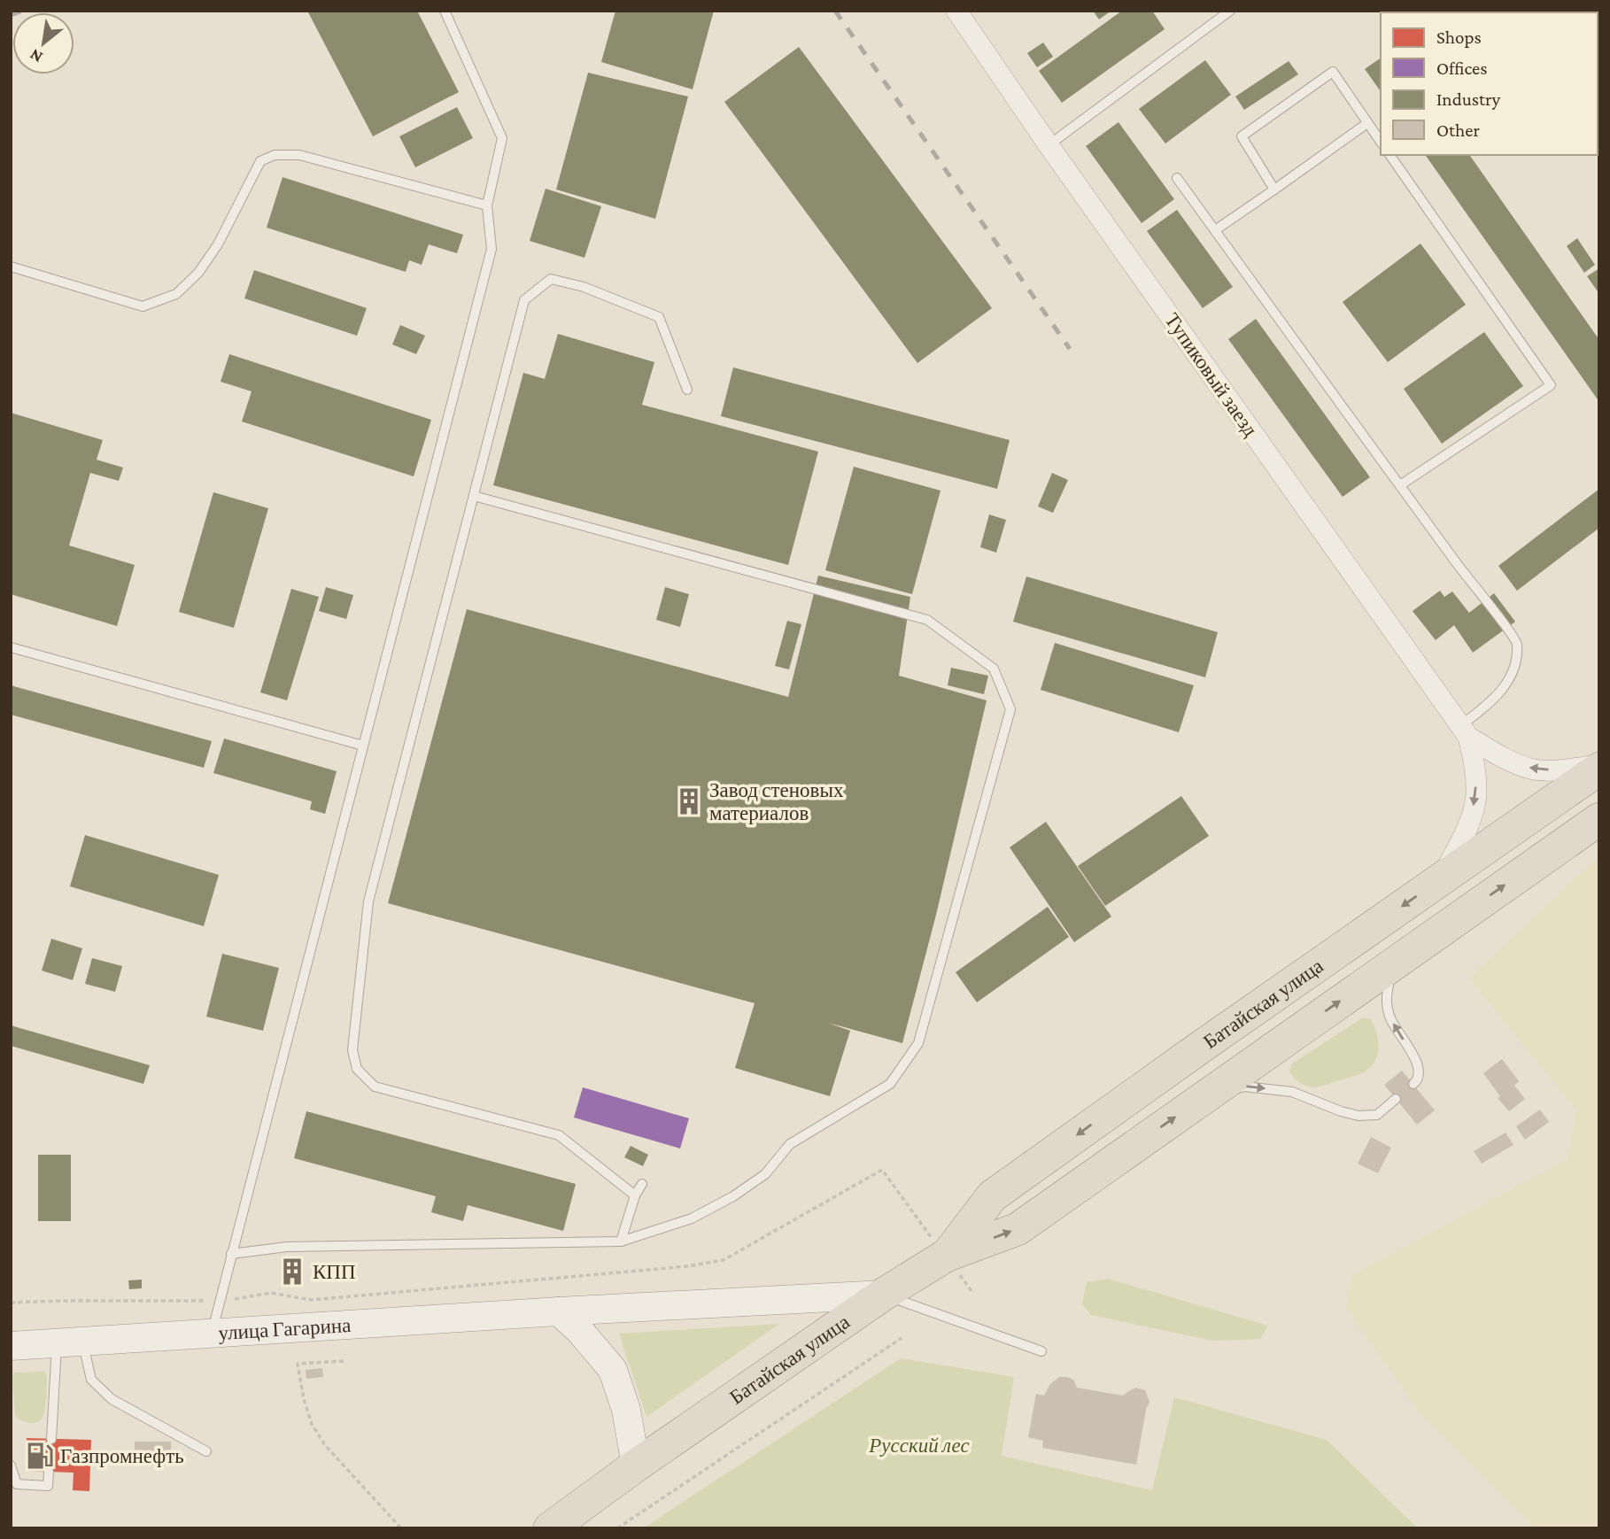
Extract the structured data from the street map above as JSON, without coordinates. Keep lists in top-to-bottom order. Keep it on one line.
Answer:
{"streets":{"highway":["Батайская улица"],"main road":["улица Гагарина"],"street":["Тупиковый заезд"]},"crossings":[["Батайская улица","улица Гагарина"]],"parks":["Русский лес"],"places":{"building":["Завод стеновых материалов","КПП"],"fuel station":["Газпромнефть"]},"legend":["Shops","Offices","Industry","Other"],"north":"bottom left"}
